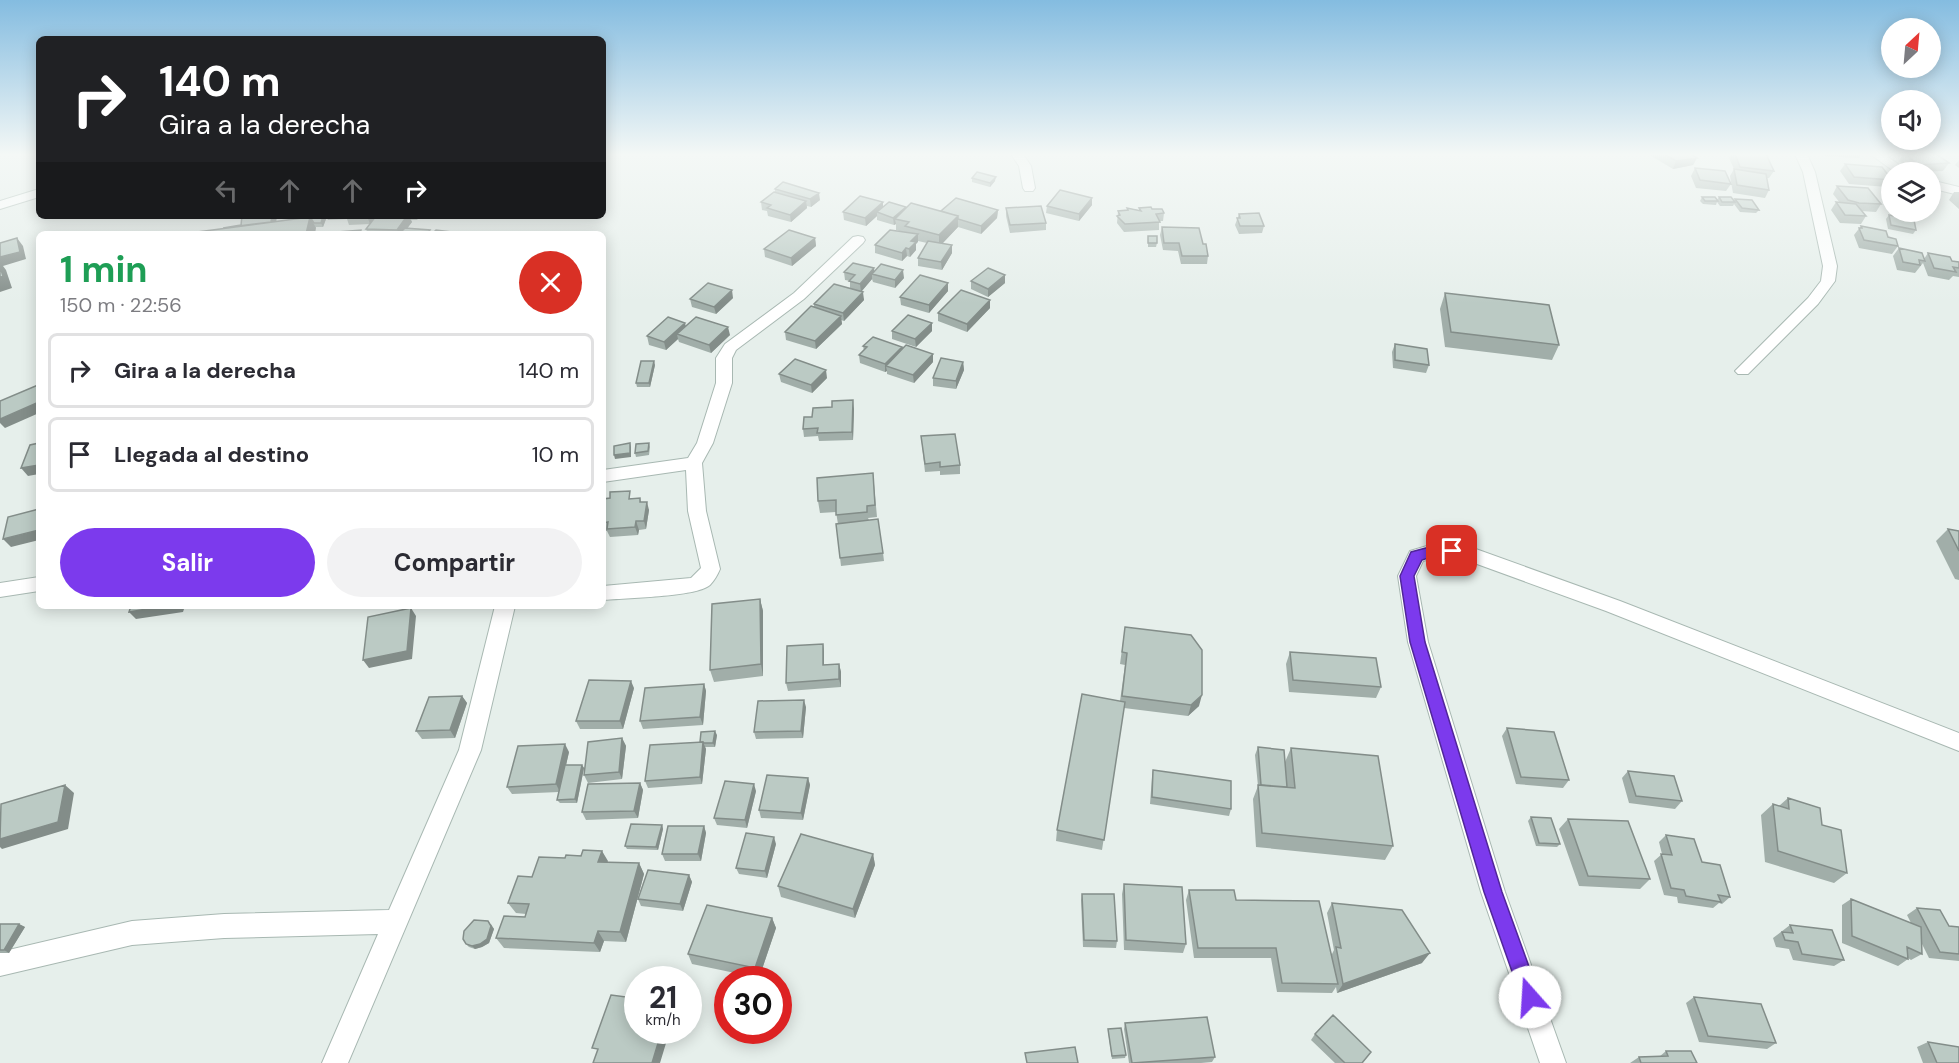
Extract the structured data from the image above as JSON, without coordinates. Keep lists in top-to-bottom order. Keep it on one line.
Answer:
{"north":"top right","page":{"turn":["140 m","Gira a la derecha"],"heading":["1 min","150 m · 22:56"],"list":[{"name":"Gira a la derecha","value":"140 m"},{"name":"Llegada al destino","value":"10 m"}],"buttons":["Salir","Compartir"],"speed":"21 km/h","limit":"30"}}
